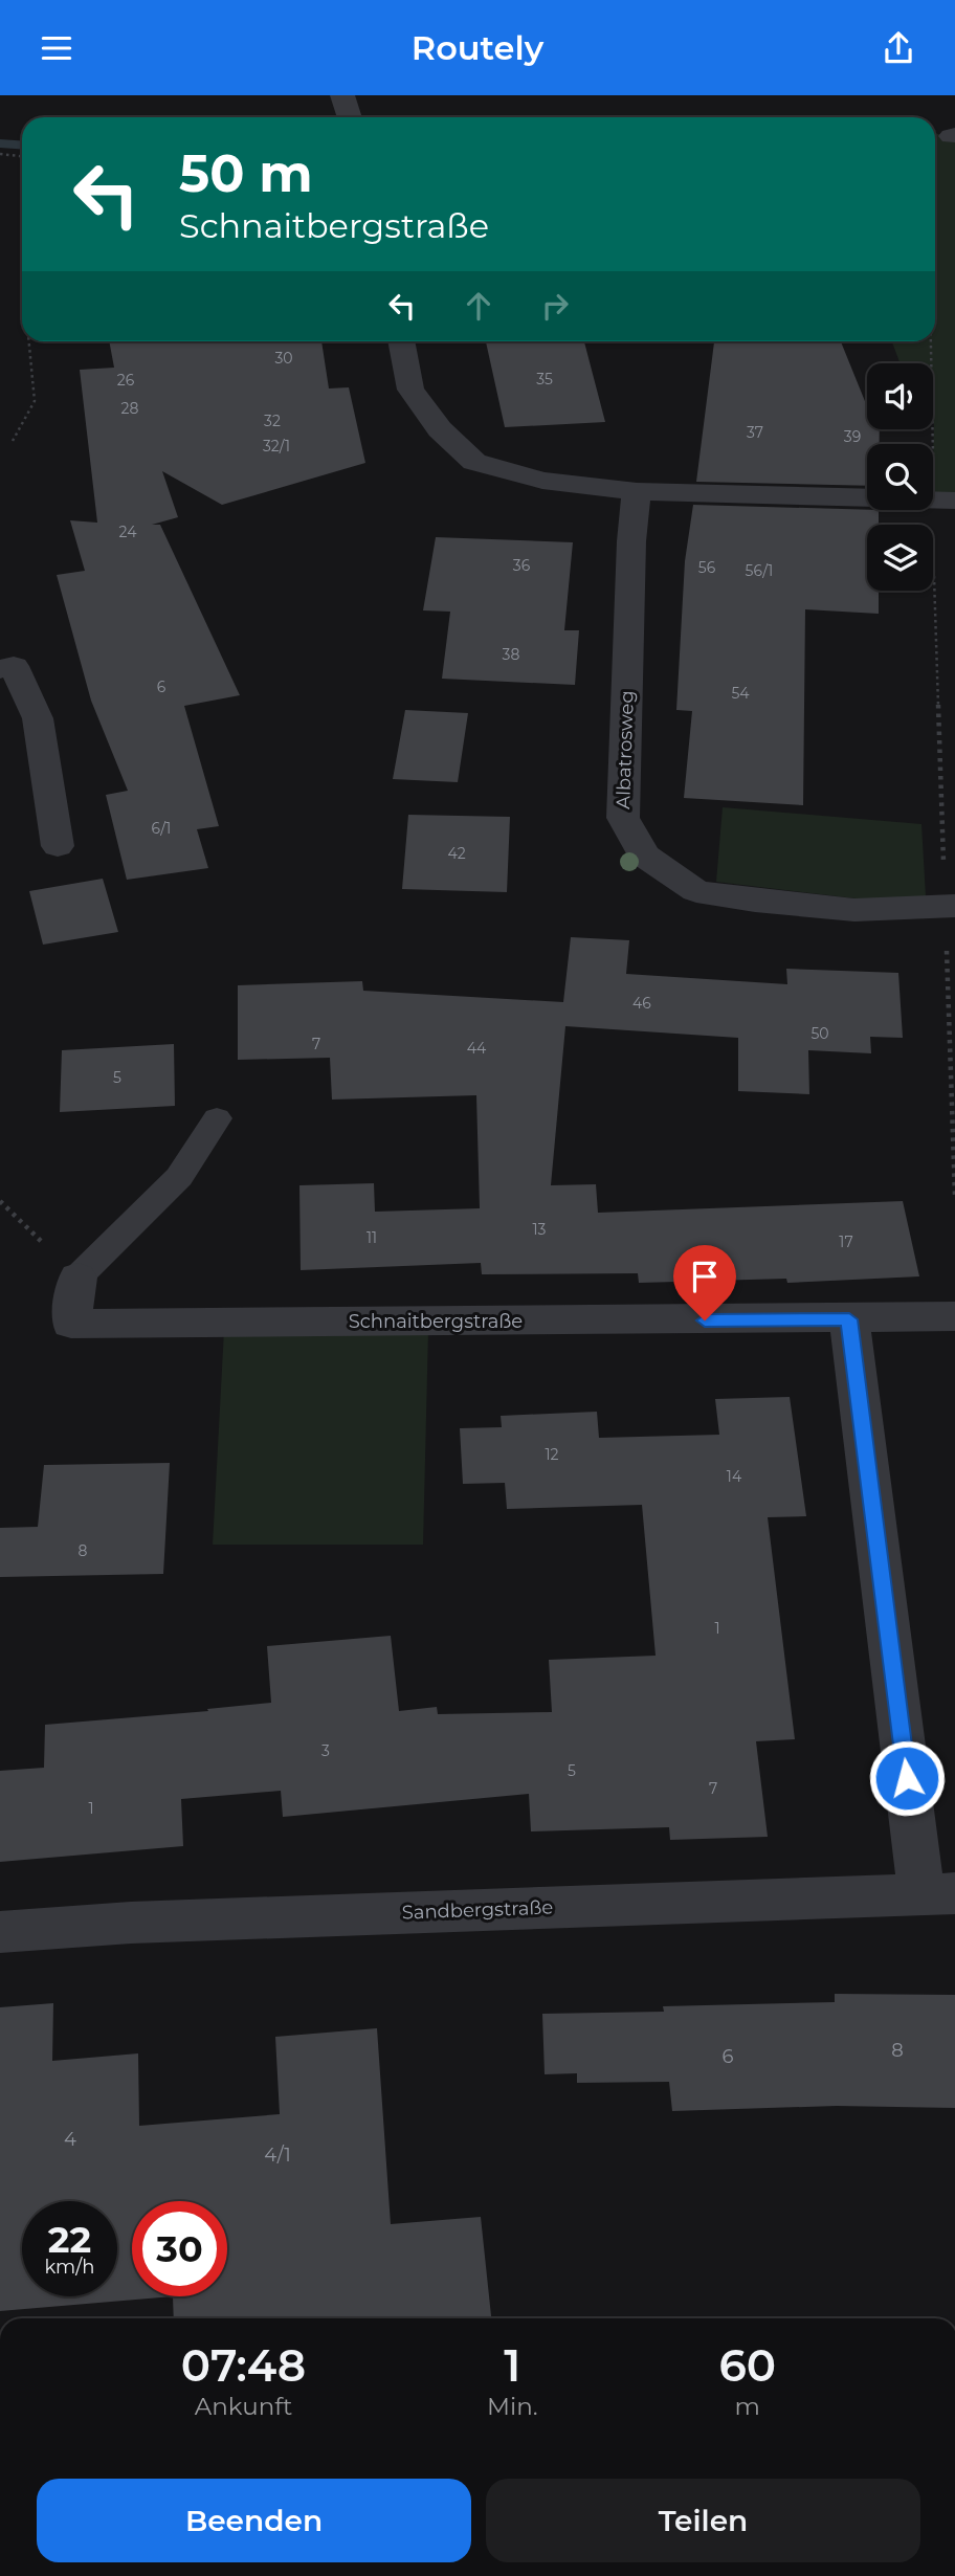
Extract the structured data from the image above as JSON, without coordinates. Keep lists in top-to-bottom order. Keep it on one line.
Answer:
{"streets":{"street":["Albatrosweg","Schnaitbergstraße","Sandbergstraße"]},"house_numbers":["30","35","26","28","32","37","39","32/1","24","36","56","56/1","38","6","54","6/1","42","46","50","7","44","5","13","11","17","12","14","8","1","3","5","7","1","8","6","4","4/1"],"page":{"header":"Routely","turn":["50 m","Schnaitbergstraße"],"speed":"22 km/h","limit":"30","eta":["07:48","Ankunft","1","Min.","60","m"],"buttons":["Beenden","Teilen"]}}
